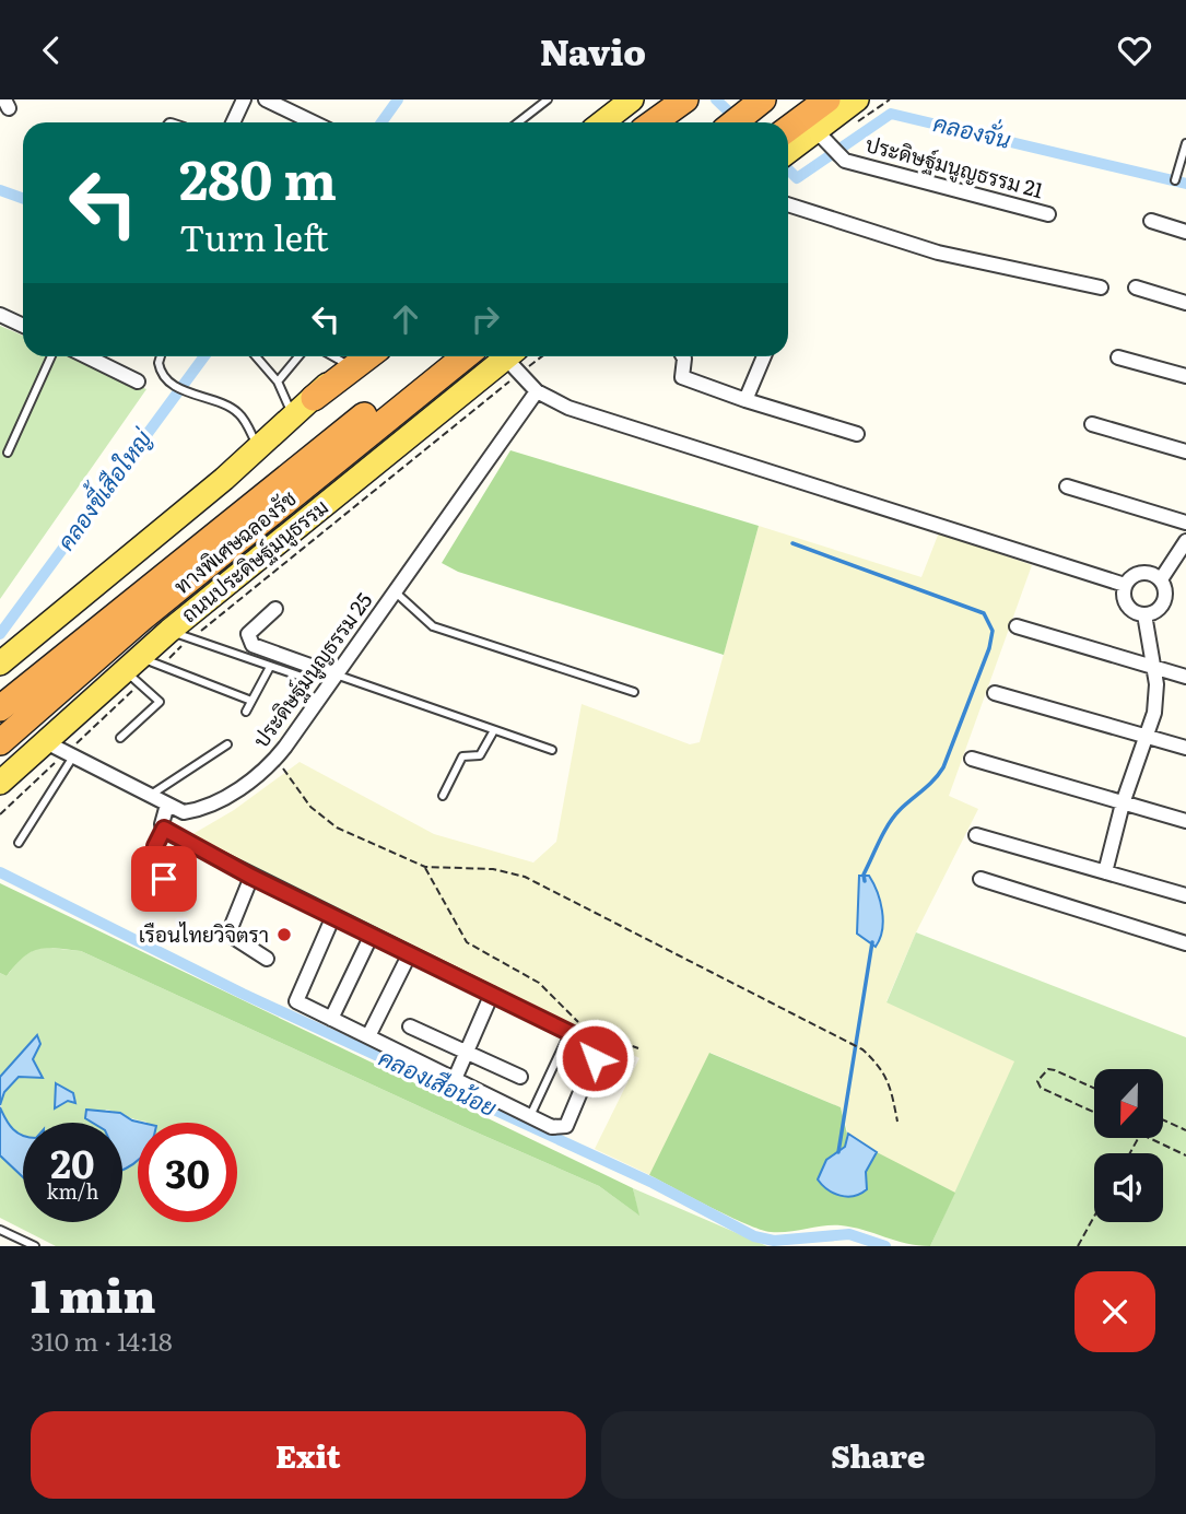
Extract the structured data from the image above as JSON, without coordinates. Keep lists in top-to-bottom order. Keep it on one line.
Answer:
{"streets":{"highway":["ทางพิเศษฉลองรัช"],"main road":["ถนนประดิษฐ์มนูธรรม"],"street":["ประดิษฐ์มนูญธรรม 21","ประดิษฐ์มนูญธรรม 25"]},"crossings":[["ถนนประดิษฐ์มนูธรรม","ประดิษฐ์มนูญธรรม 25"]],"water":["คลองจั่น","คลองขี้เสือใหญ่","คลองเสือน้อย"],"places":["เรือนไทยวิจิตรา"],"north":"bottom","page":{"header":"Navio","turn":["280 m","Turn left"],"speed":"20 km/h","limit":"30","heading":["1 min","310 m · 14:18"],"buttons":["Exit","Share"]}}
